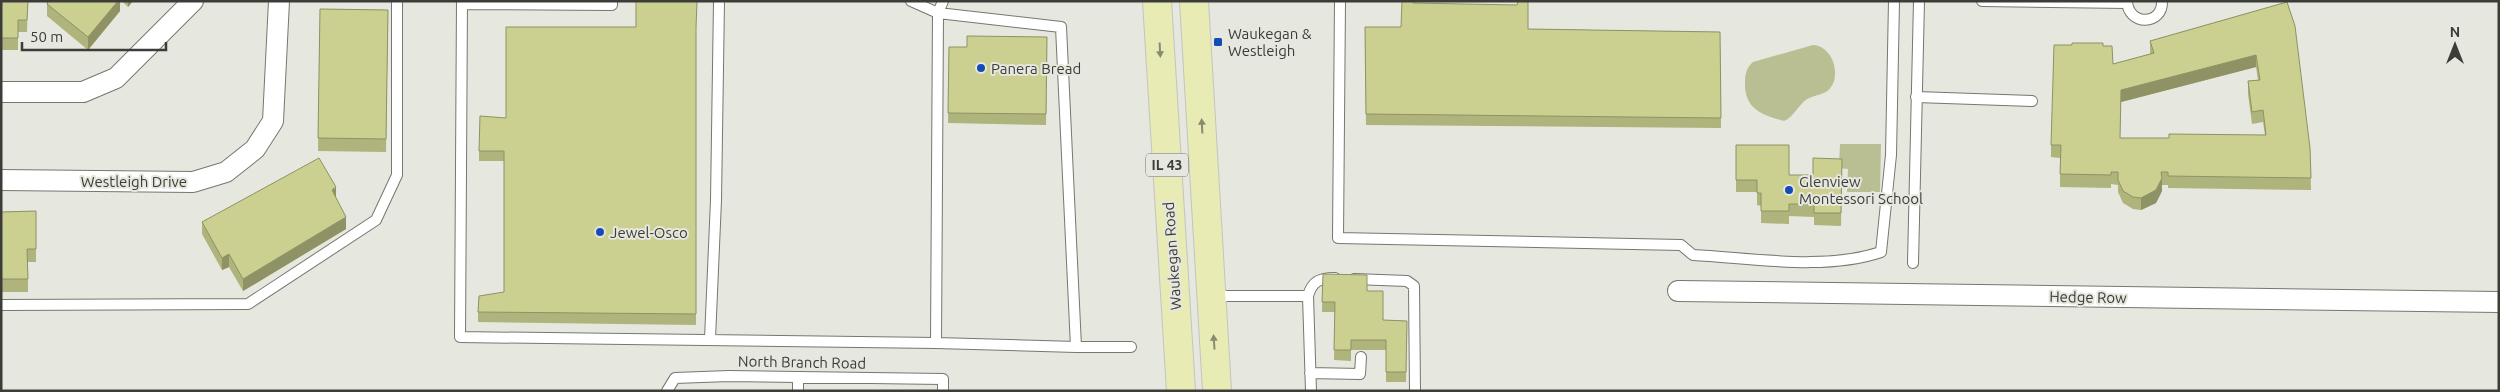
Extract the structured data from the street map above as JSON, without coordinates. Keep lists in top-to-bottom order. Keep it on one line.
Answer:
{"streets":{"main road":["IL 43","Waukegan Road"],"street":["Westleigh Drive","Hedge Row"],"lane":["North Branch Road"]},"places":{"transit":["Waukegan & Westleigh"],"other":["Panera Bread","Glenview Montessori School","Jewel-Osco"]},"scale_bar":"50 m","north":"top"}
